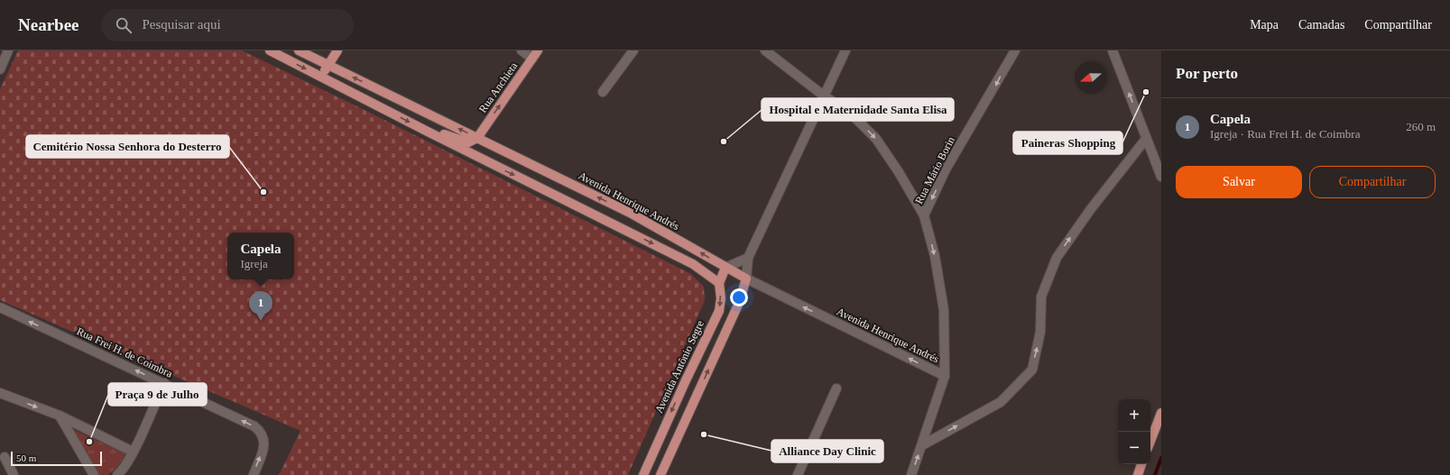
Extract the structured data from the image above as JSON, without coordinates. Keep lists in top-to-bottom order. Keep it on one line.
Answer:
{"streets":{"main road":["Rua Anchieta","Avenida Henrique Andrés","Avenida Antônio Segre"],"street":["Rua Mário Borin","Rua Frei H. de Coimbra"]},"crossings":[["Rua Anchieta","Avenida Henrique Andrés"],["Rua Mário Borin","Avenida Henrique Andrés"],["Avenida Henrique Andrés","Avenida Antônio Segre"]],"one_way":["Rua Anchieta"],"places":["Paineras Shopping","Hospital e Maternidade Santa Elisa","Cemitério Nossa Senhora do Desterro","Alliance Day Clinic","Praça 9 de Julho"],"scale_bar":"50 m","north":"left","page":{"header":"Nearbee","search":"Pesquisar aqui","nav":["Mapa","Camadas","Compartilhar"],"heading":"Por perto","list":[{"mark":"1","name":"Capela","note":"Igreja · Rua Frei H. de Coimbra","value":"260 m"}],"buttons":["Salvar","Compartilhar"],"popup":["Capela","Igreja"],"pins":"1","map_buttons":["+","−"],"scale":"50 m"}}
